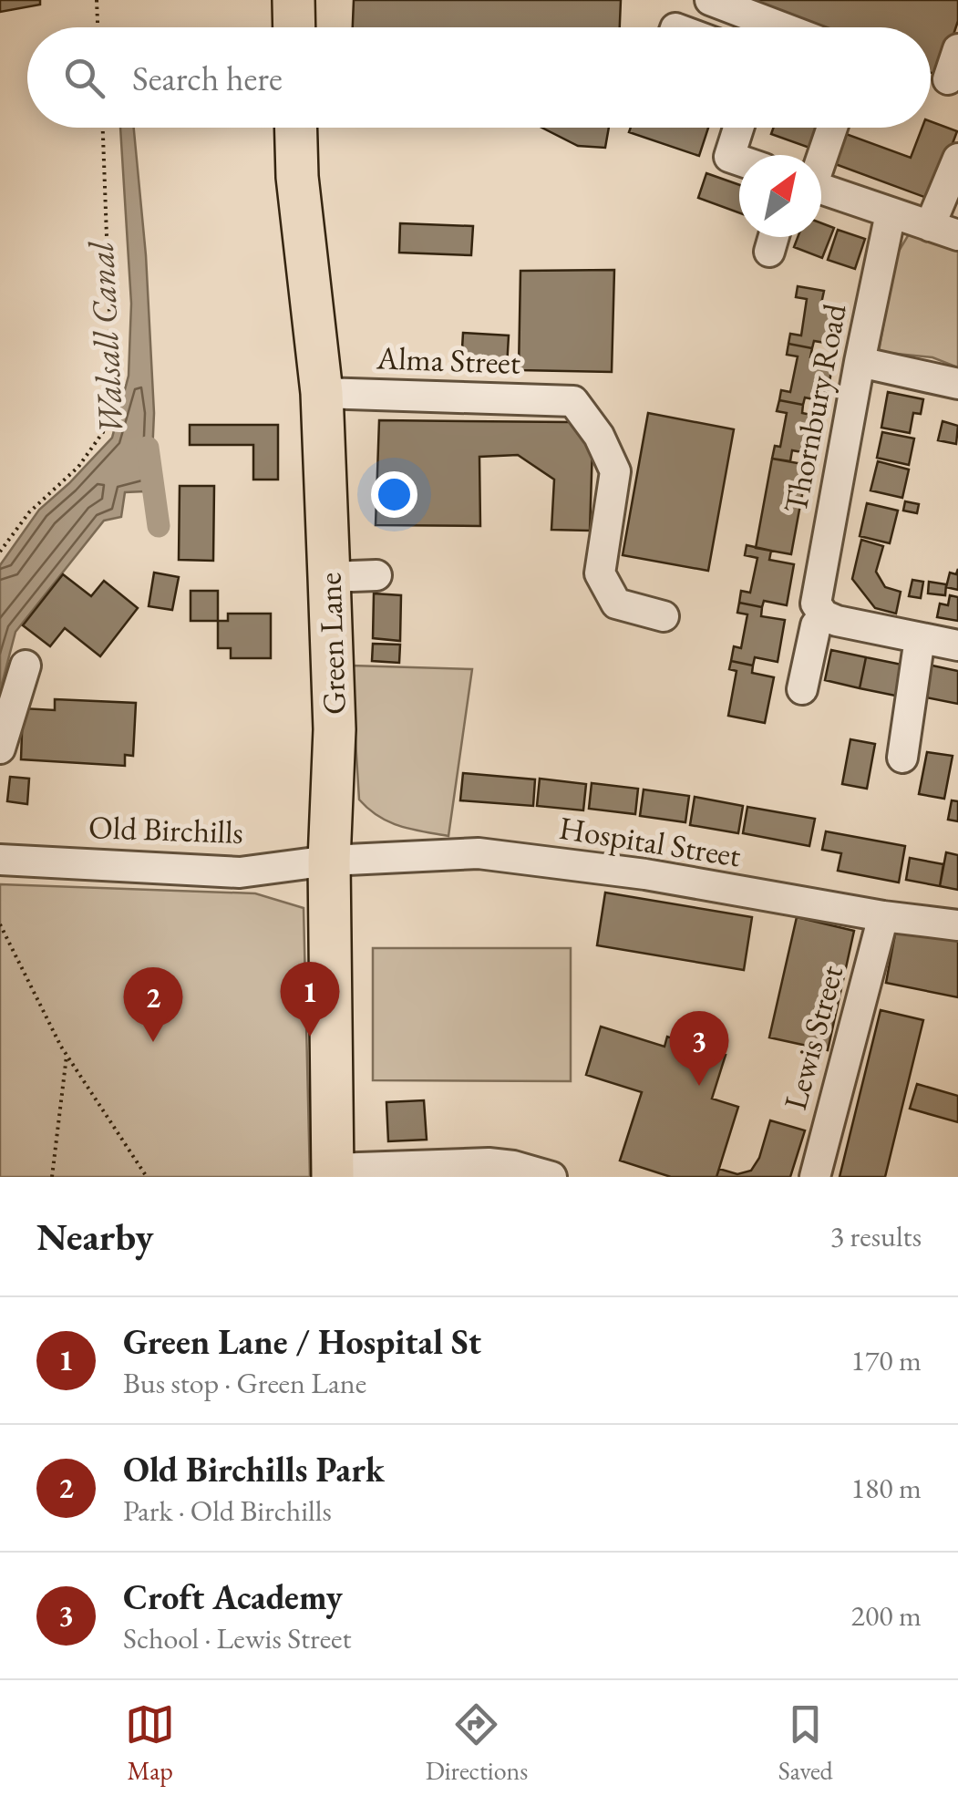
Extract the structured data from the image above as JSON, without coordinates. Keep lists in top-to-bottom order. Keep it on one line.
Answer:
{"streets":{"highway":["Green Lane"],"street":["Alma Street","Thornbury Road","Old Birchills","Hospital Street","Lewis Street"]},"crossings":[["Alma Street","Green Lane"],["Green Lane","Old Birchills"],["Green Lane","Hospital Street"],["Old Birchills","Hospital Street"],["Hospital Street","Lewis Street"]],"water":["Walsall Canal"],"north":"top right","page":{"search":"Search here","pins":["1","2","3"],"heading":["Nearby","3 results"],"list":[{"mark":"1","name":"Green Lane / Hospital St","note":"Bus stop · Green Lane","value":"170 m"},{"mark":"2","name":"Old Birchills Park","note":"Park · Old Birchills","value":"180 m"},{"mark":"3","name":"Croft Academy","note":"School · Lewis Street","value":"200 m"}],"nav":["Map","Directions","Saved"]}}
